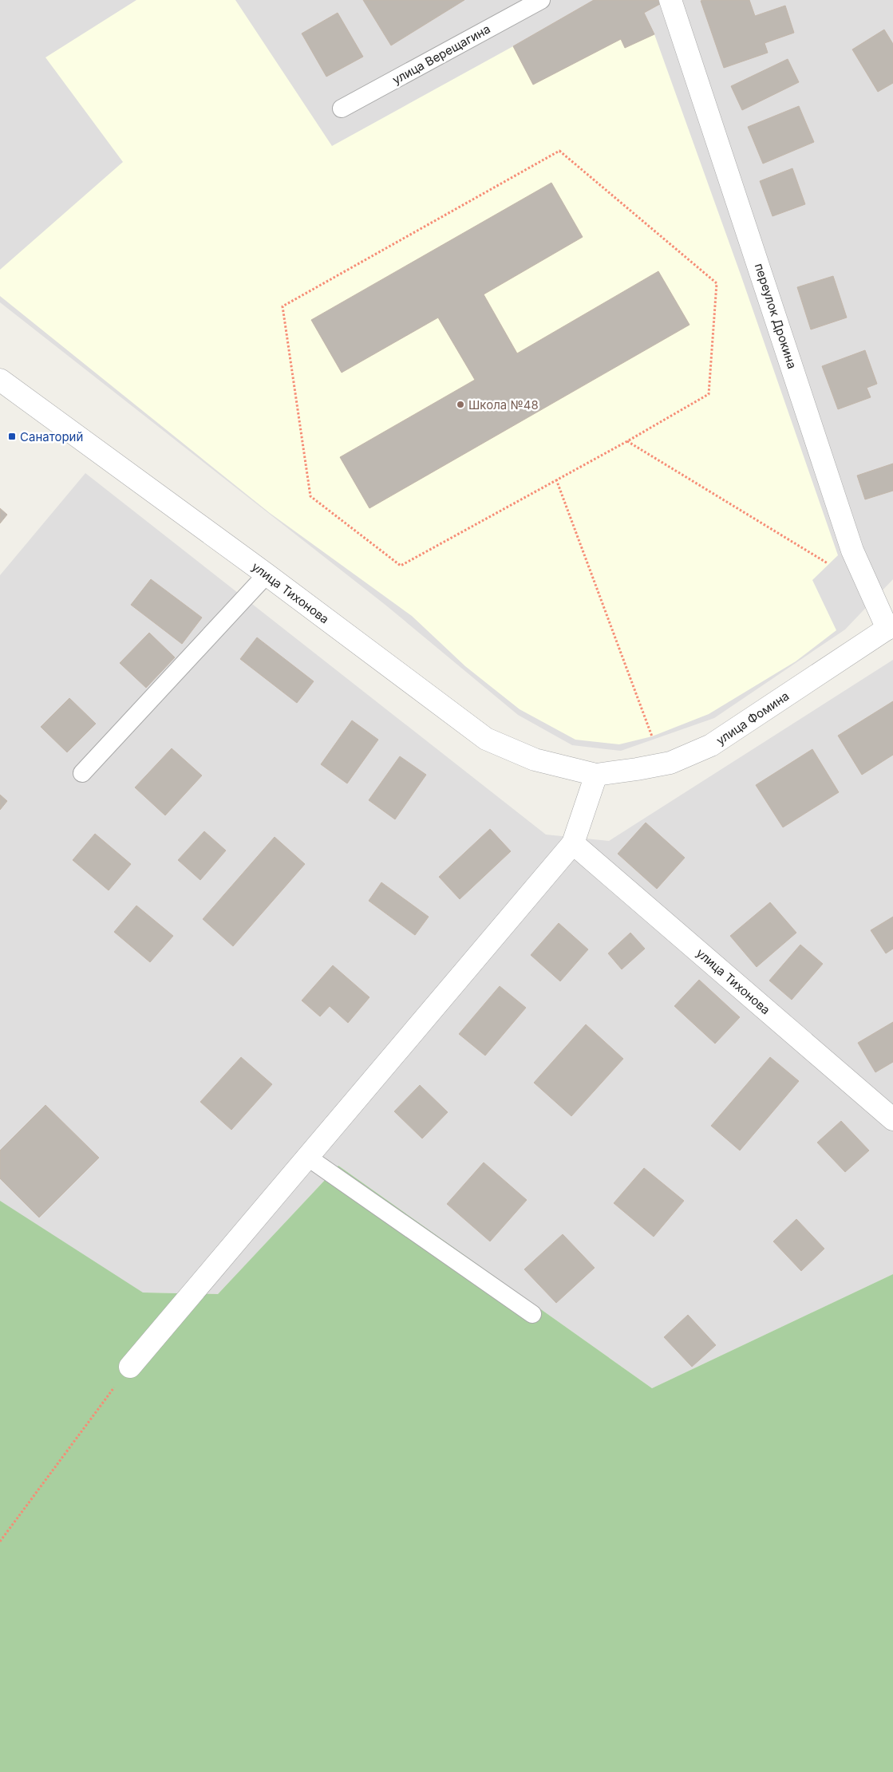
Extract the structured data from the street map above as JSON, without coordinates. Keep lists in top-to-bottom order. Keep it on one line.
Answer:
{"streets":{"street":["переулок Дрокина","улица Тихонова","улица Фомина"],"lane":["улица Верещагина"]},"crossings":[["переулок Дрокина","улица Фомина"],["улица Тихонова","улица Фомина"]],"places":{"other":["Школа №48"],"transit":["Санаторий"]}}
